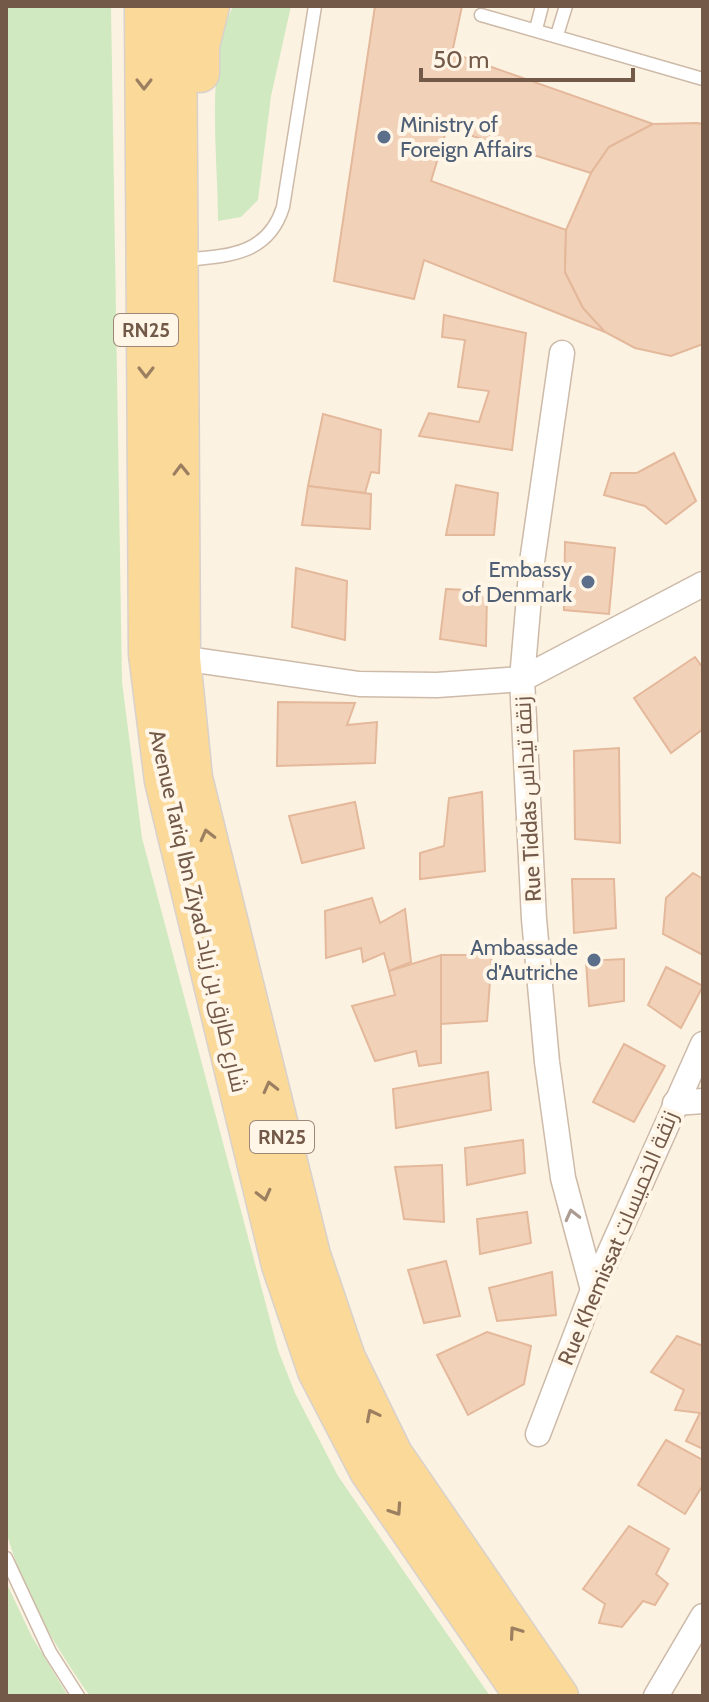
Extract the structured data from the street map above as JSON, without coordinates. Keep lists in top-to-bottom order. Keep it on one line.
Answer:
{"streets":{"main road":["RN25","Avenue Tariq Ibn Ziyad شارع طارق بن زياد"],"street":["Rue Tiddas زنقة تيداس","Rue Khemissat زنقة الخميسات"]},"crossings":[["Rue Tiddas زنقة تيداس","Rue Khemissat زنقة الخميسات"]],"one_way":["Rue Tiddas زنقة تيداس"],"places":["Ministry of Foreign Affairs","Embassy of Denmark","Ambassade d'Autriche"],"scale_bar":"50 m"}
